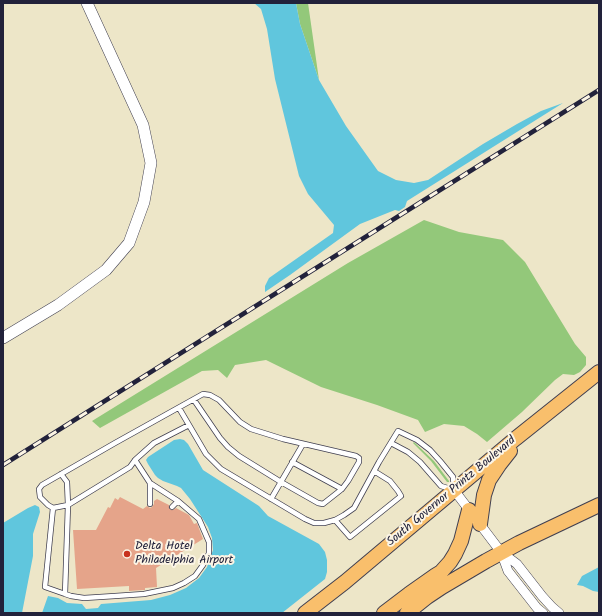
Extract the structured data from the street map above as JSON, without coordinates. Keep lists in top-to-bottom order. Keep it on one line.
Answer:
{"streets":{"main road":["South Governor Printz Boulevard"]},"places":["Delta Hotel Philadelphia Airport"]}
